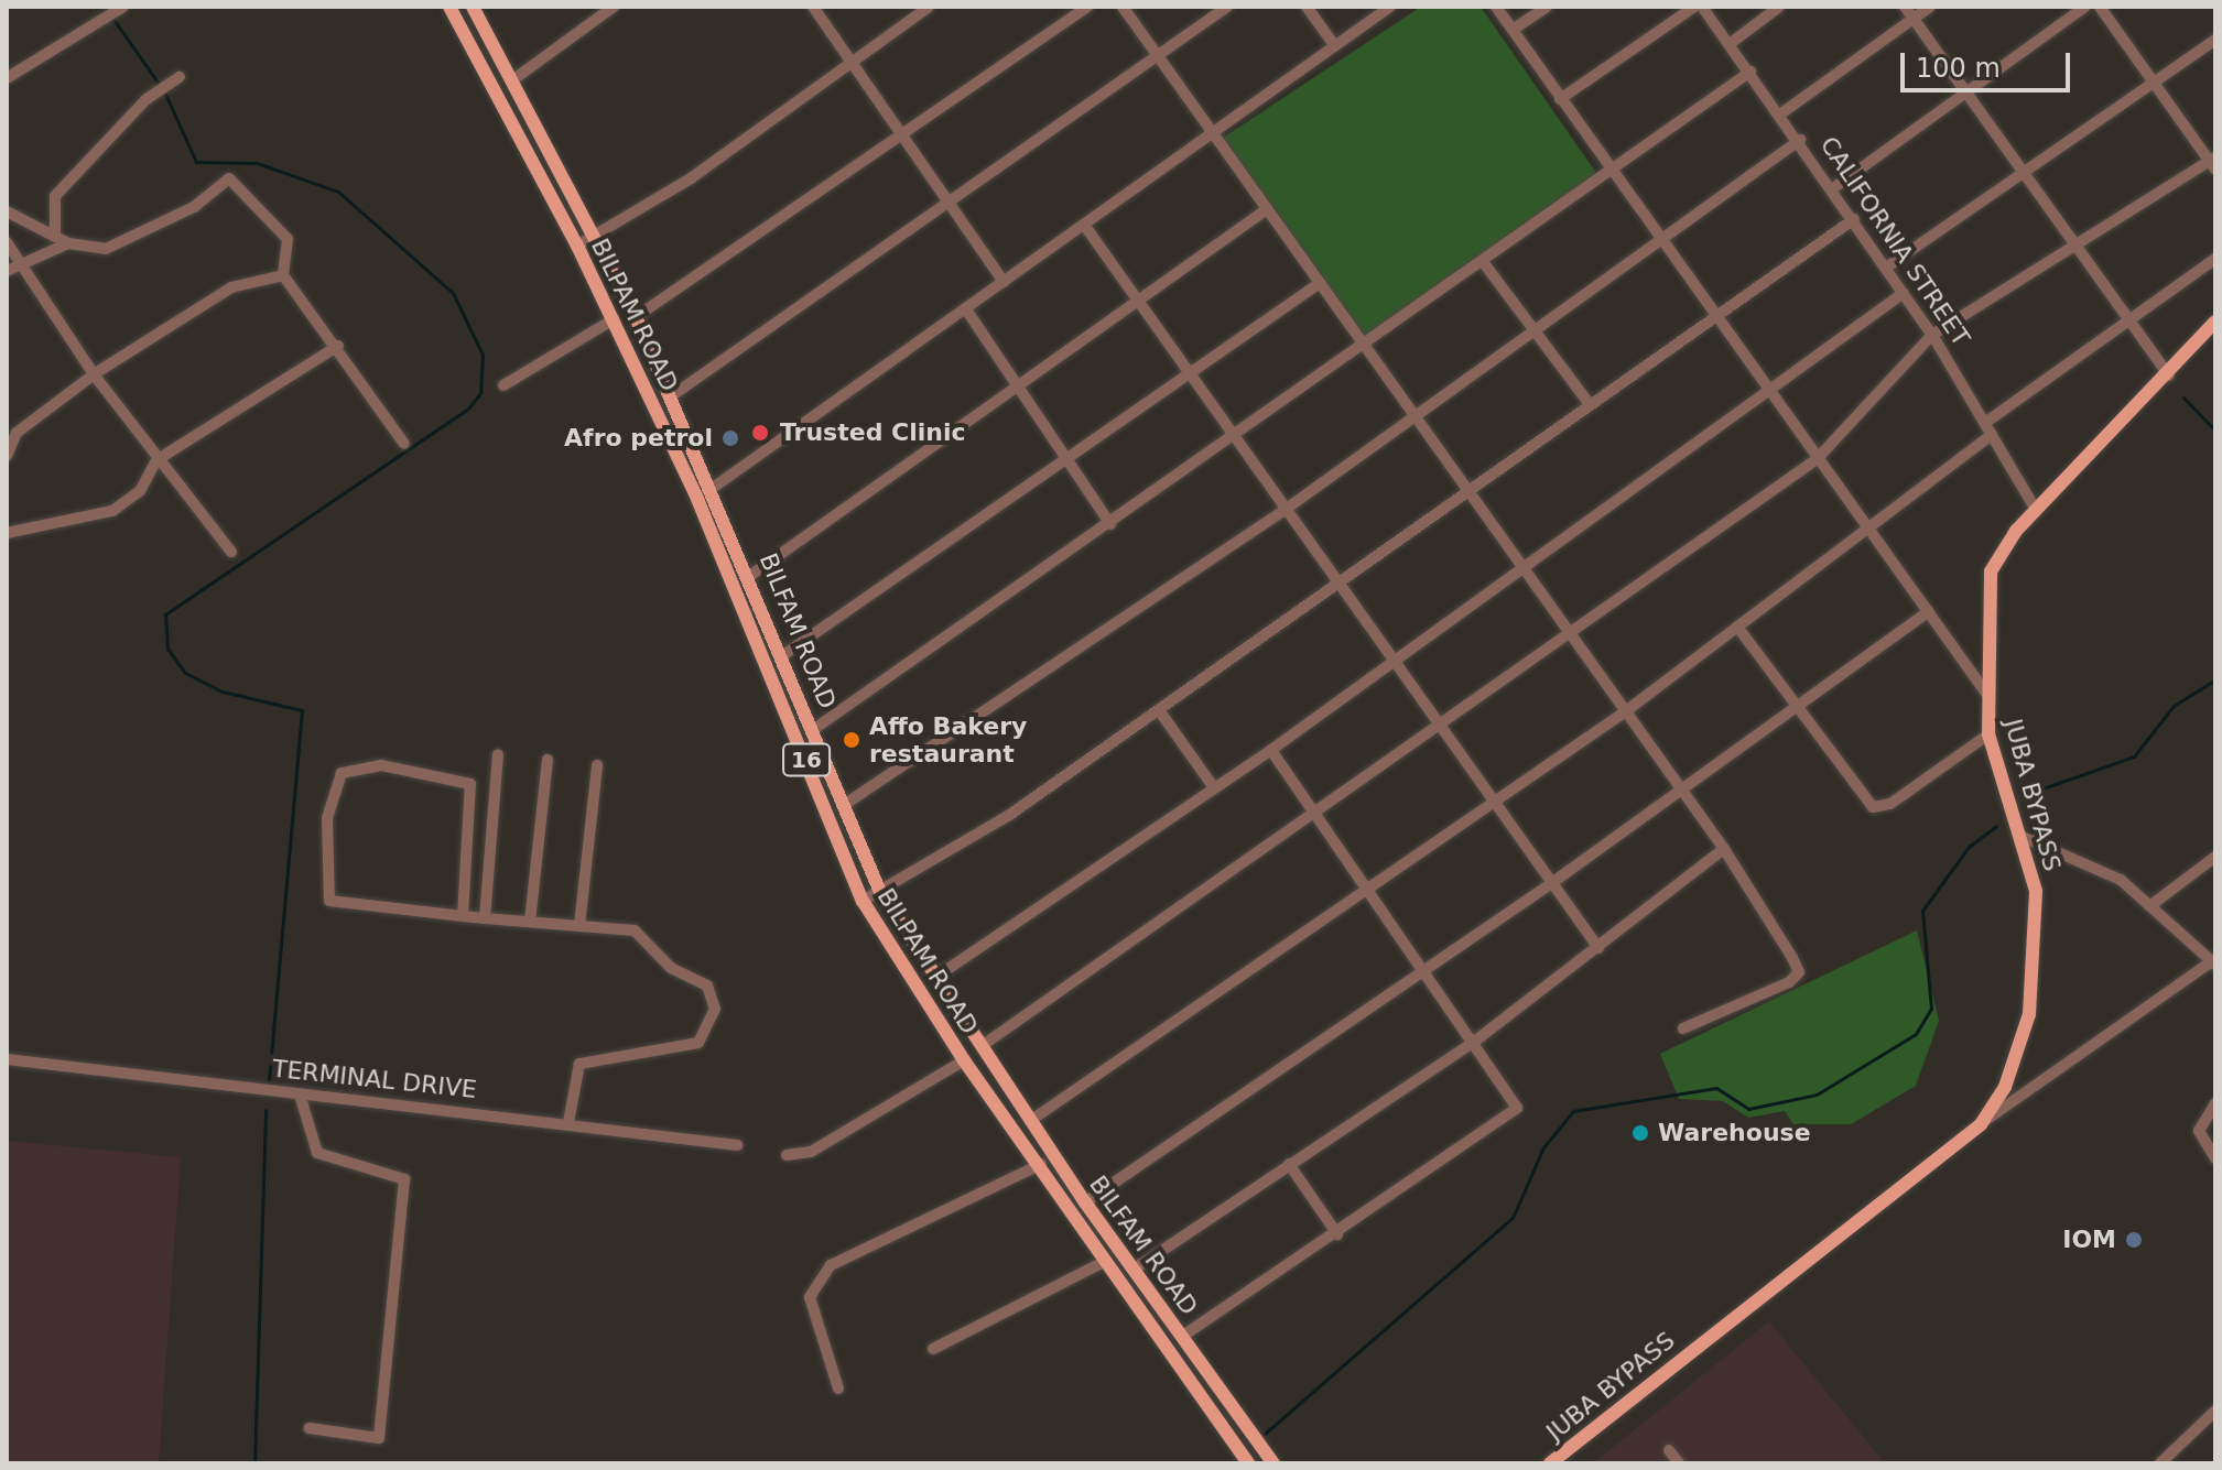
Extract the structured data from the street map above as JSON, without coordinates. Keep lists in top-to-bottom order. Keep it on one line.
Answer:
{"streets":{"main road":["BILPAM ROAD","BILFAM ROAD","16","JUBA BYPASS"],"street":["CALIFORNIA STREET","TERMINAL DRIVE"]},"crossings":[["CALIFORNIA STREET","JUBA BYPASS"]],"places":["Trusted Clinic","Afro petrol","Affo Bakery restaurant","Warehouse","IOM"],"scale_bar":"100 m"}
